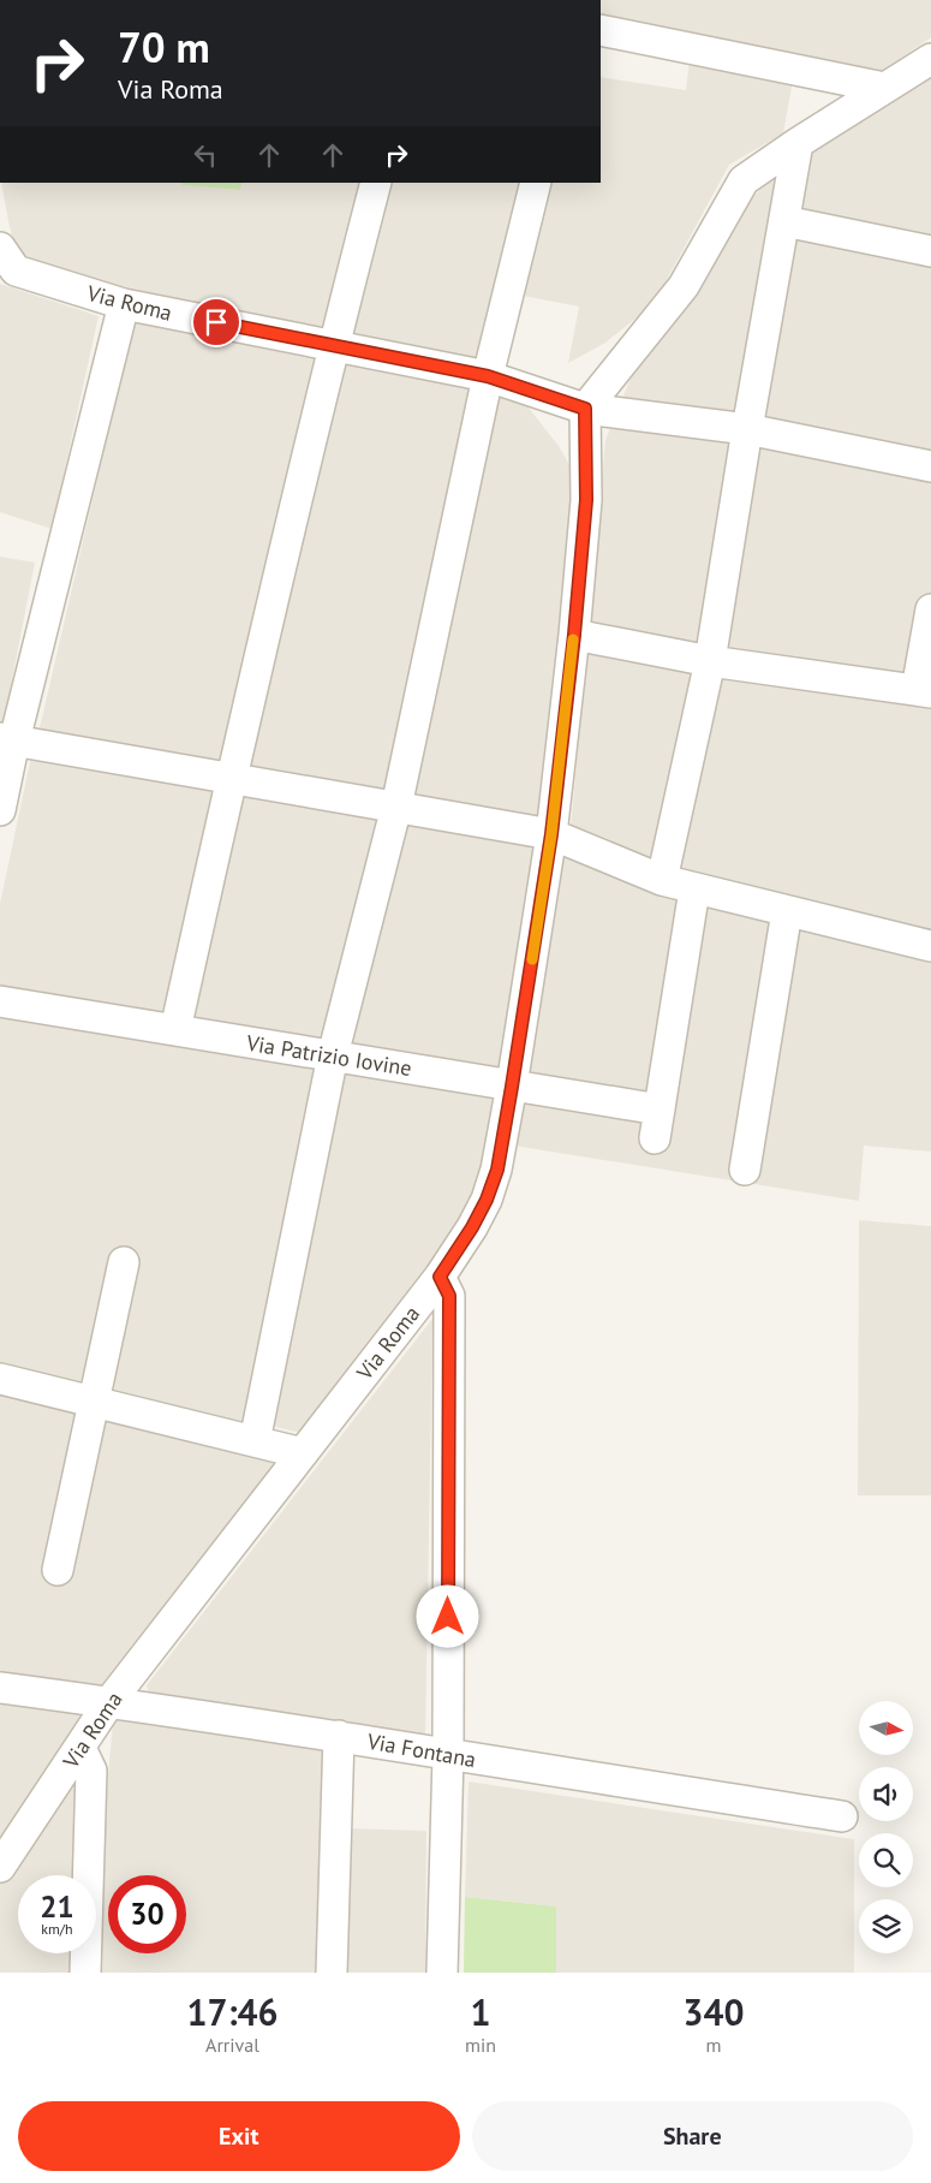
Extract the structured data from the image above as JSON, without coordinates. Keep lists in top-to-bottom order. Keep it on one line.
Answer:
{"streets":{"street":["Via Roma","Via Patrizio Iovine","Via Fontana"]},"crossings":[["Via Roma","Via Patrizio Iovine"],["Via Roma","Via Fontana"]],"north":"right","page":{"turn":["70 m","Via Roma"],"speed":"21 km/h","limit":"30","eta":["17:46","Arrival","1","min","340","m"],"buttons":["Exit","Share"]}}
